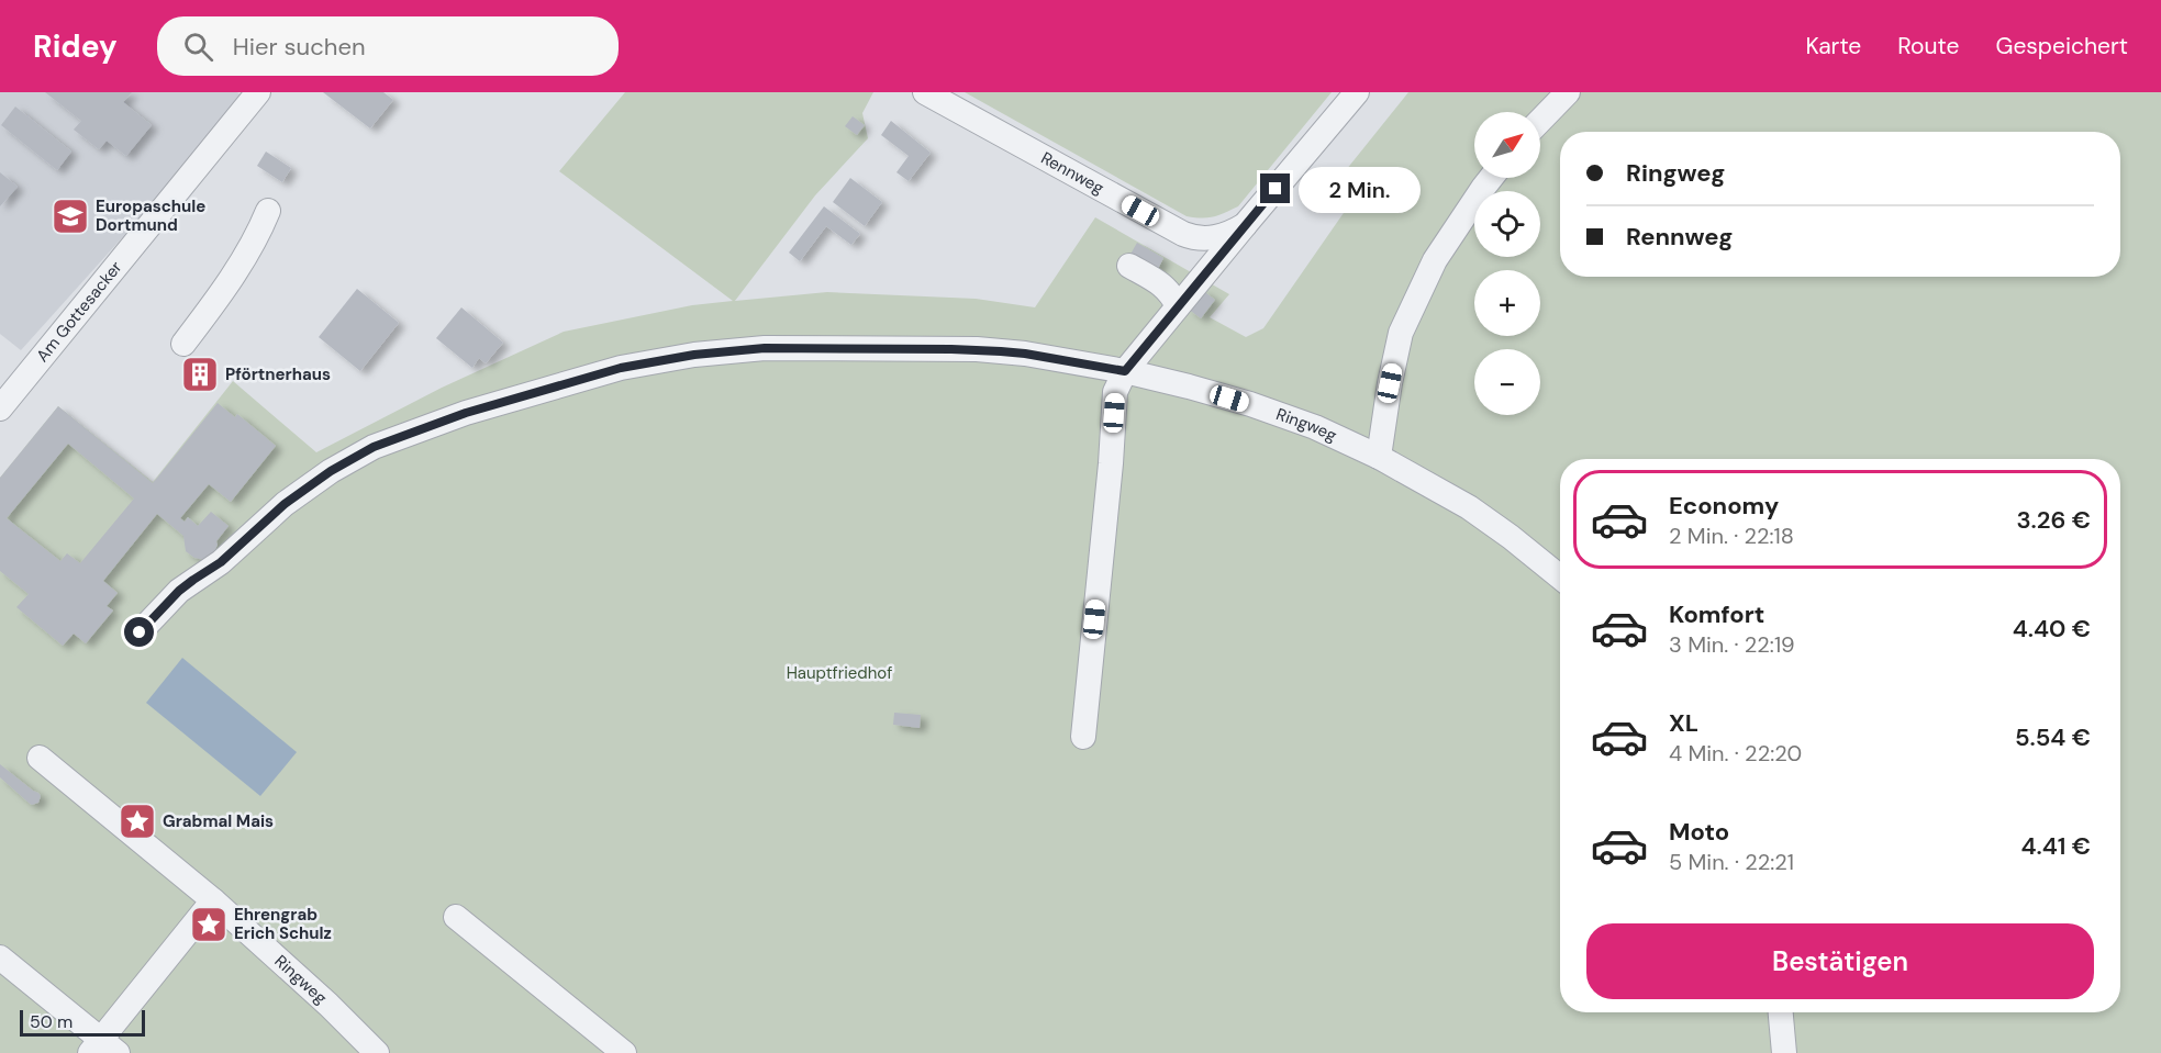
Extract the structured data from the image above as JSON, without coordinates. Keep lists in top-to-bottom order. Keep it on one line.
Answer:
{"streets":{"street":["Rennweg","Am Gottesacker","Ringweg"]},"parks":["Hauptfriedhof"],"places":{"school or university":["Europaschule Dortmund"],"building":["Pförtnerhaus"],"place":["Grabmal Mais","Ehrengrab Erich Schulz"]},"scale_bar":"50 m","north":"top right","page":{"header":"Ridey","search":"Hier suchen","nav":["Karte","Route","Gespeichert"],"map_buttons":["+","−"],"banner":["Ringweg","Rennweg"],"bubble":"2 Min.","list":[{"name":"Economy","note":"2 Min. · 22:18","value":"3.26 €"},{"name":"Komfort","note":"3 Min. · 22:19","value":"4.40 €"},{"name":"XL","note":"4 Min. · 22:20","value":"5.54 €"},{"name":"Moto","note":"5 Min. · 22:21","value":"4.41 €"}],"buttons":"Bestätigen","scale":"50 m"}}
